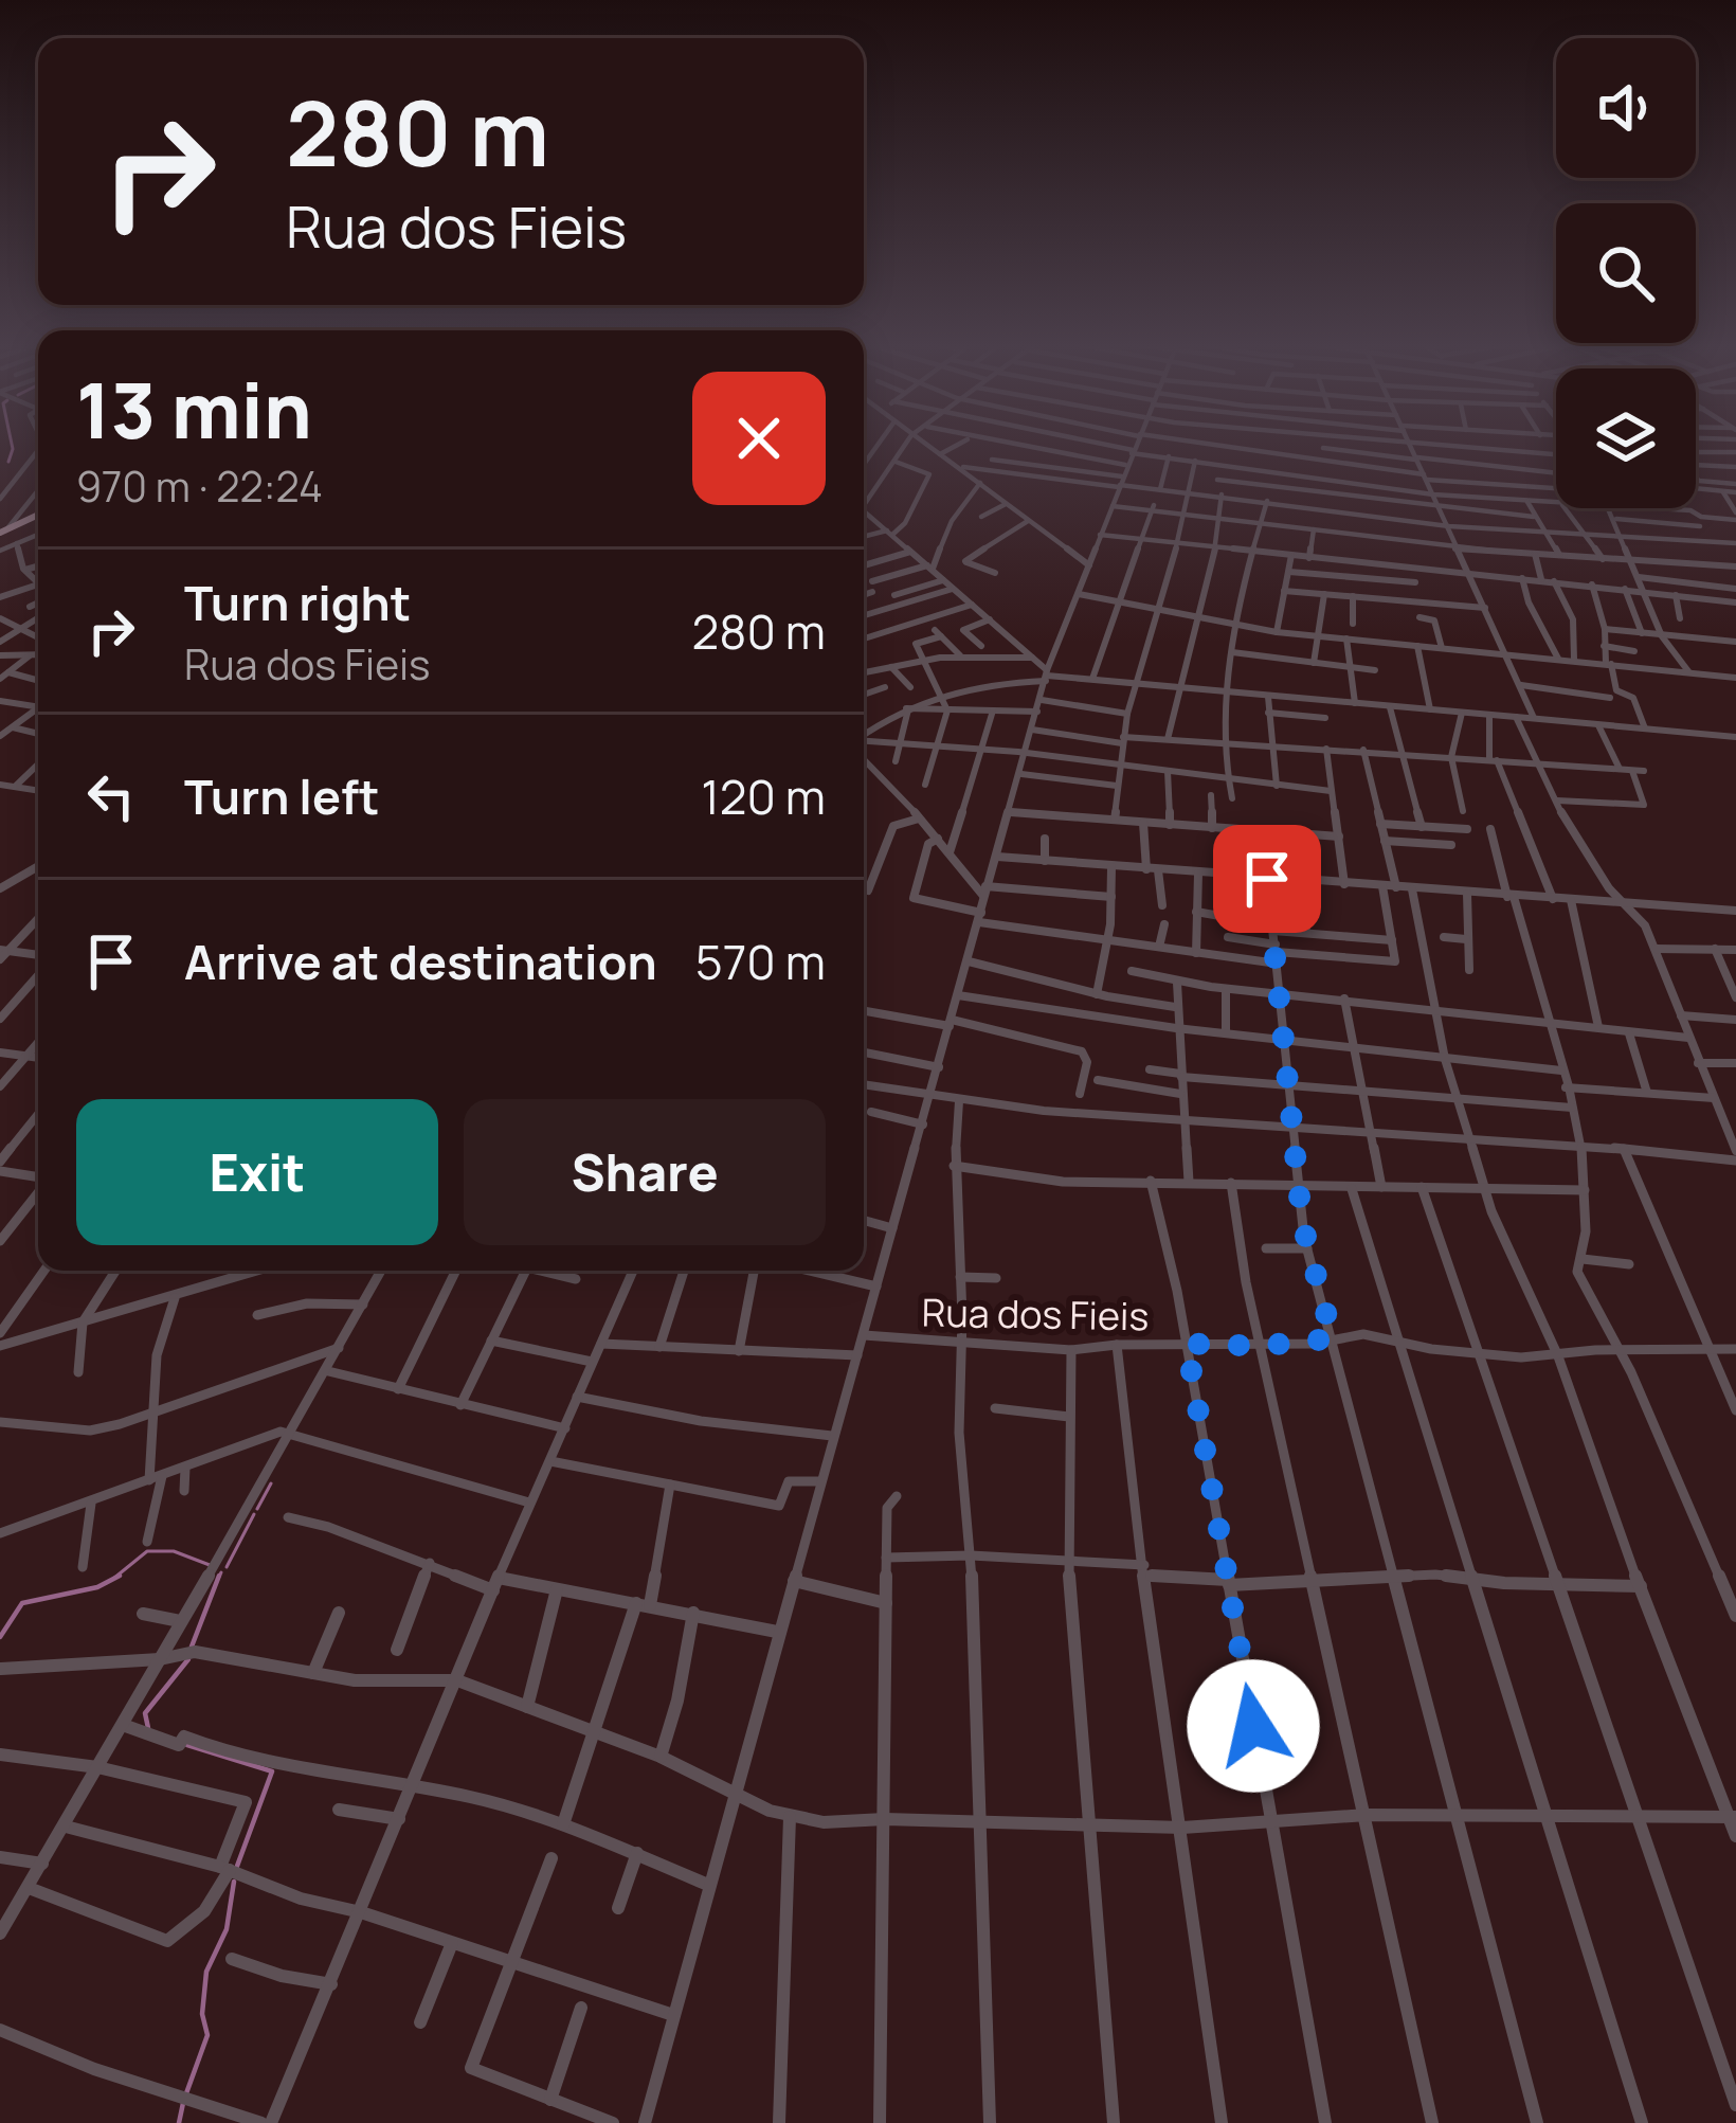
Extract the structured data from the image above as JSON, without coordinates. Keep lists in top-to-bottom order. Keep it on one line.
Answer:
{"streets":{"street":["Rua dos Fieis"]},"page":{"turn":["280 m","Rua dos Fieis"],"heading":["13 min","970 m · 22:24"],"list":[{"name":"Turn right","note":"Rua dos Fieis","value":"280 m"},{"name":"Turn left","value":"120 m"},{"name":"Arrive at destination","value":"570 m"}],"buttons":["Exit","Share"]}}
